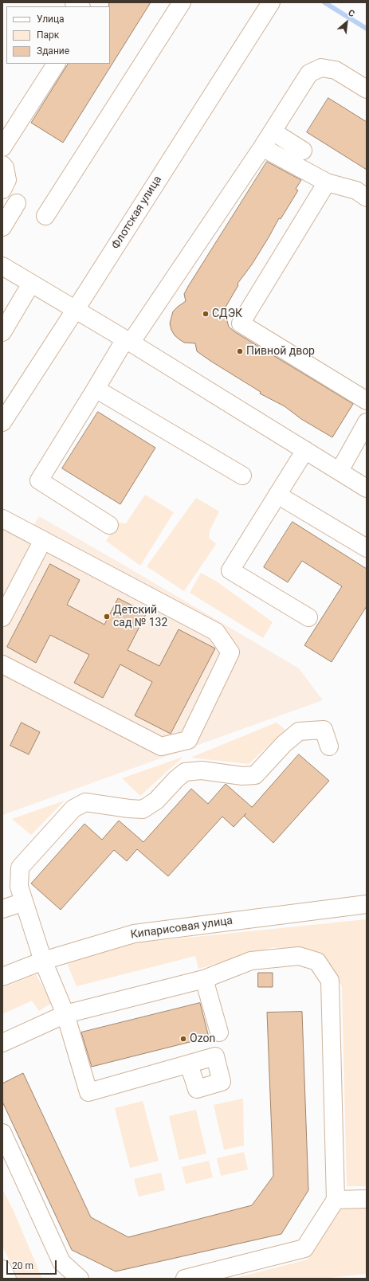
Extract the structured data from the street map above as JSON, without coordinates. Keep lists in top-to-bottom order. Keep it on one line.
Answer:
{"streets":{"street":["Флотская улица","Кипарисовая улица"]},"places":["СДЭК","Пивной двор","Детский сад № 132","Ozon"],"legend":["Улица","Парк","Здание"],"scale_bar":"20 m","north":"top right"}
